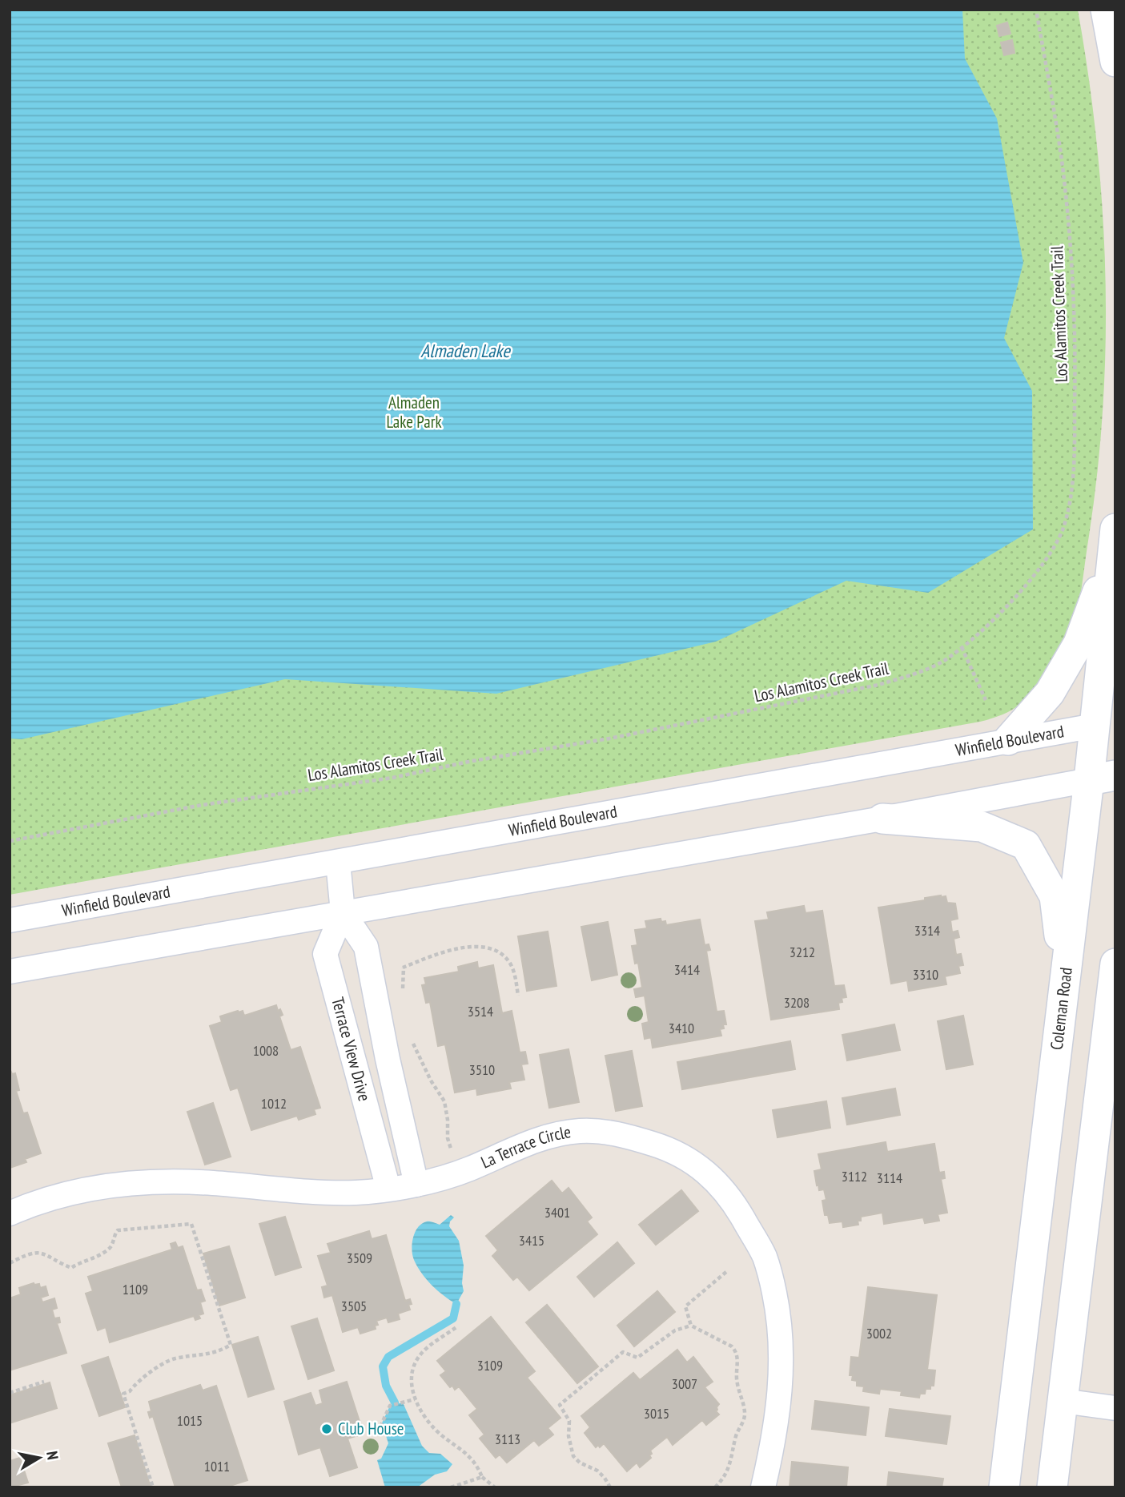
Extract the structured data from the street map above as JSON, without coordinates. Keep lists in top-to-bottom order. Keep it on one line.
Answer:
{"streets":{"street":["Winfield Boulevard","Coleman Road","Terrace View Drive","La Terrace Circle"],"path":["Los Alamitos Creek Trail"]},"crossings":[["Winfield Boulevard","Coleman Road"],["Winfield Boulevard","Terrace View Drive"],["Terrace View Drive","La Terrace Circle"]],"water":["Almaden Lake"],"parks":["Almaden Lake Park"],"places":["Club House"],"house_numbers":["3314","3212","3414","3310","3208","3514","3410","1008","3510","1012","3112","3114","3401","3415","3509","1109","3505","3002","3109","3007","3015","1015","3113","1011"],"north":"right"}
